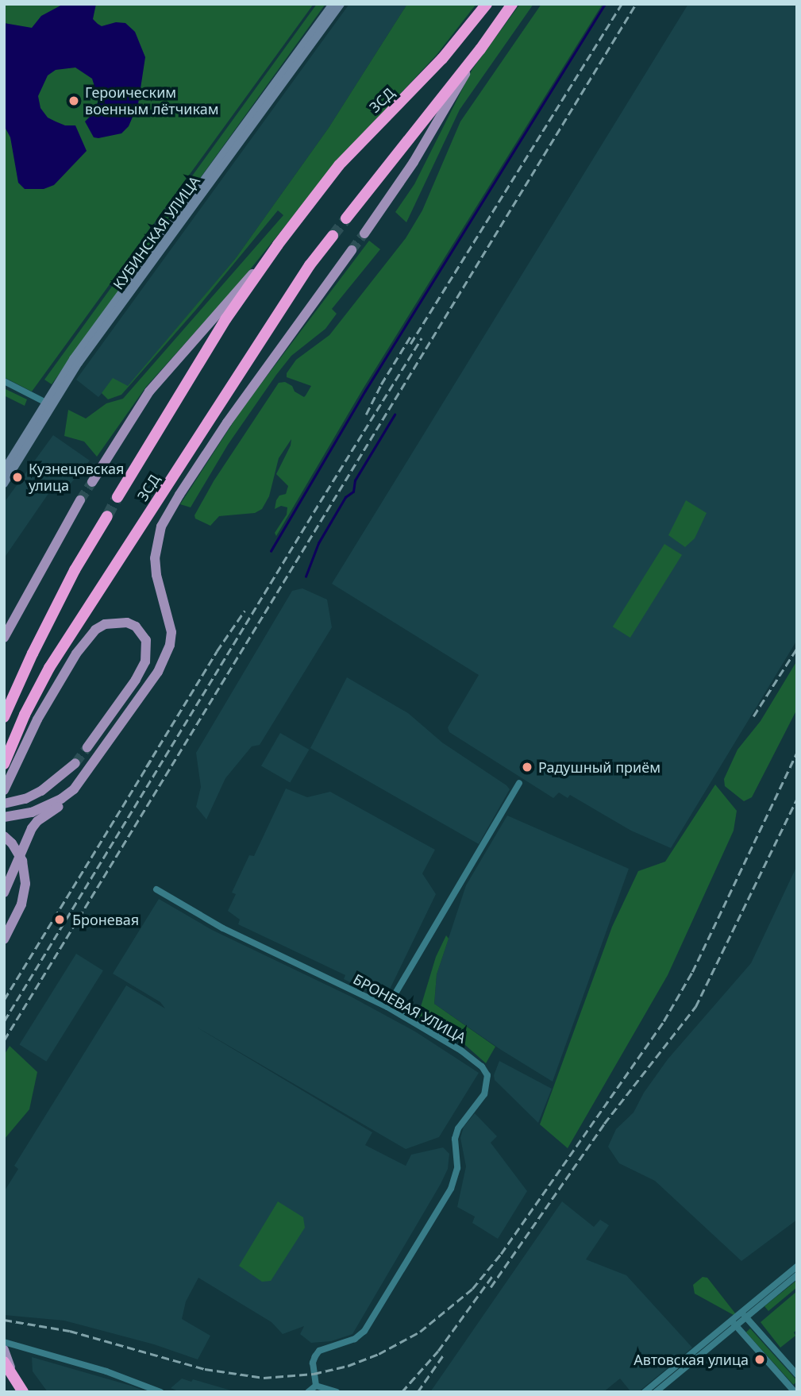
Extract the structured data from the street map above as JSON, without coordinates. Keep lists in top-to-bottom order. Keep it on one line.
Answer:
{"streets":{"highway":["ЗСД"],"main road":["КУБИНСКАЯ УЛИЦА"],"street":["БРОНЕВАЯ УЛИЦА"]},"places":["Героическим военным лётчикам","Кузнецовская улица","Радушный приём","Броневая","Автовская улица"]}
